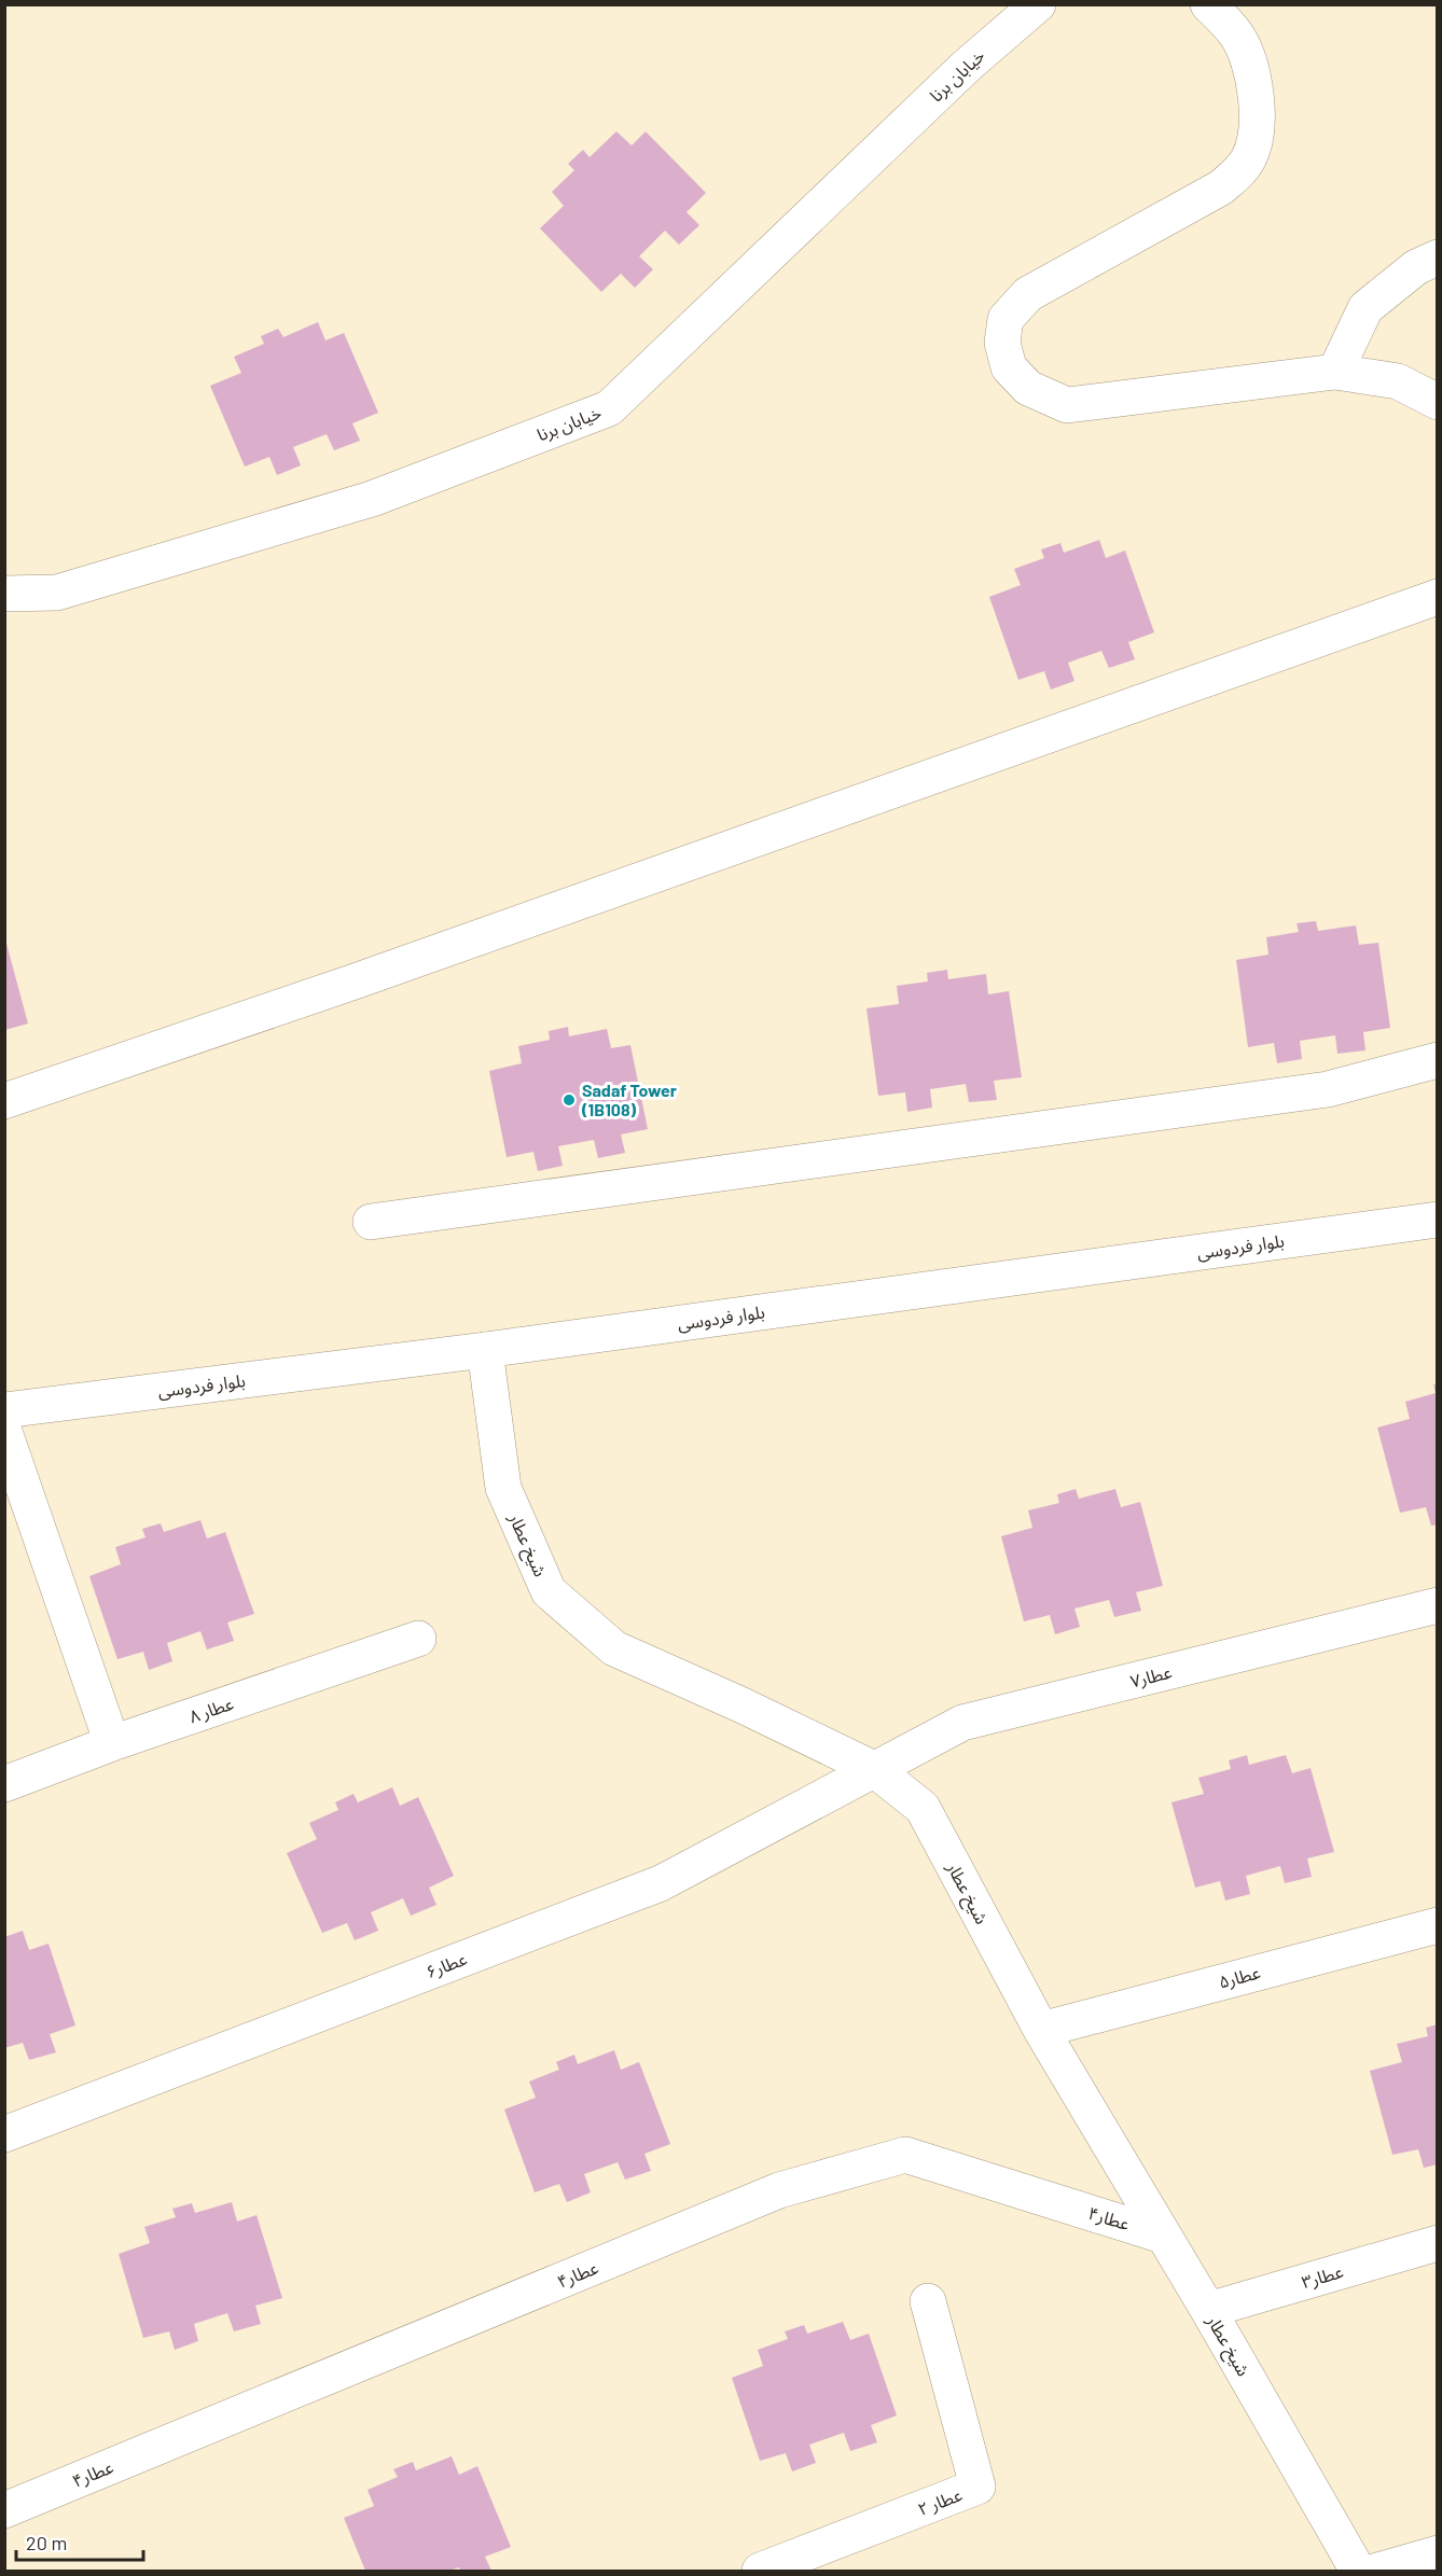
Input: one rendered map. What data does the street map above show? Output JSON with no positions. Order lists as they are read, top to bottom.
{
  "streets": {
    "street": [
      "خیابان برنا",
      "بلوار فردوسی",
      "شیخ عطار",
      "عطار۷",
      "عطار ۸",
      "عطار۶",
      "عطار۵",
      "عطار۴",
      "عطار۳",
      "عطار ۲"
    ]
  },
  "crossings": [
    ["بلوار فردوسی", "شیخ عطار"],
    ["شیخ عطار", "عطار۷"],
    ["شیخ عطار", "عطار۶"],
    ["شیخ عطار", "عطار۵"],
    ["شیخ عطار", "عطار۴"],
    ["شیخ عطار", "عطار۳"],
    ["عطار۷", "عطار۶"]
  ],
  "places": ["Sadaf Tower (1B108)"],
  "scale_bar": "20 m"
}
